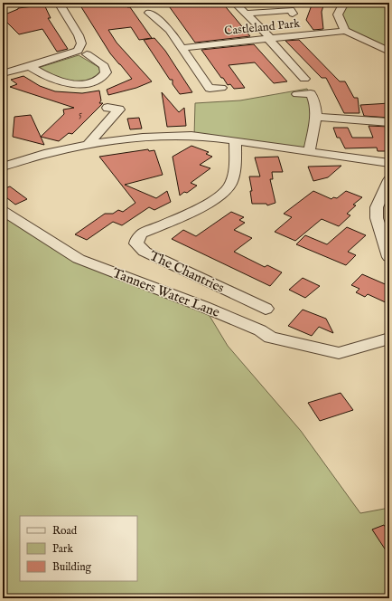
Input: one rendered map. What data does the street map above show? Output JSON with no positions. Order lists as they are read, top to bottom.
{
  "streets": {
    "street": ["Castleland Park", "The Chantries", "Tanners Water Lane"]
  },
  "house_numbers": ["5"],
  "legend": ["Road", "Park", "Building"]
}
